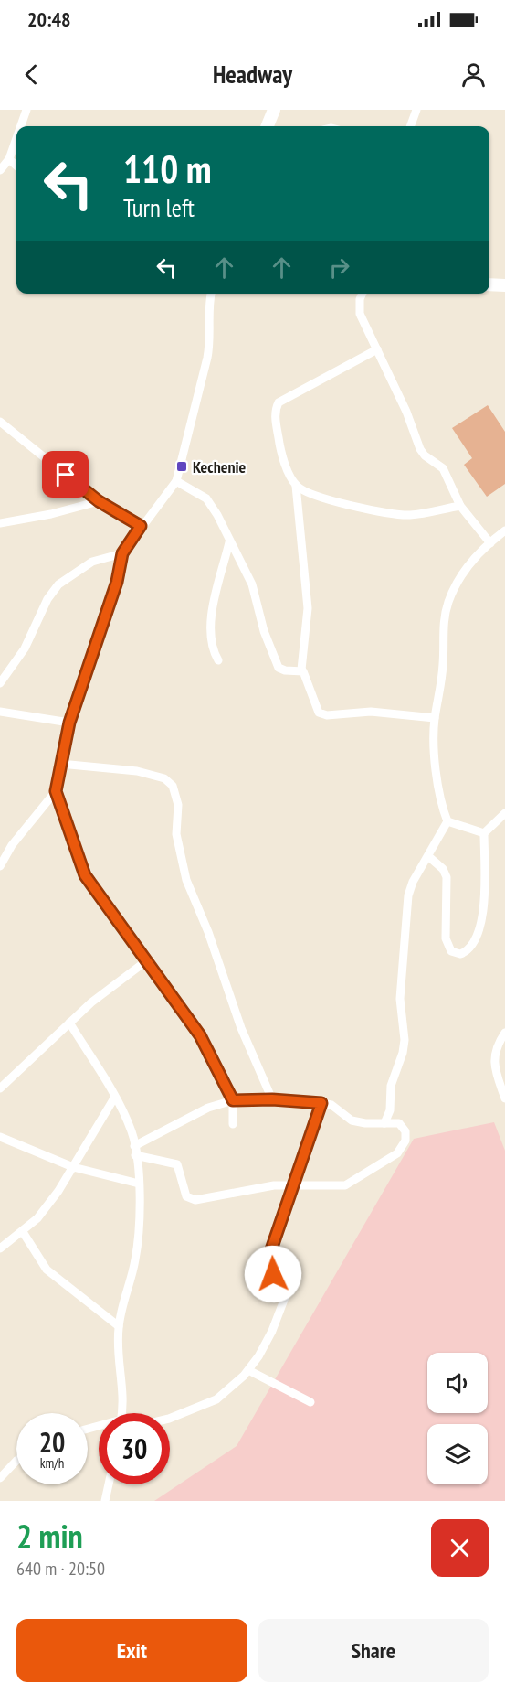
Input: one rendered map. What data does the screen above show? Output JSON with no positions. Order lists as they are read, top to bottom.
{
  "places": {
    "transit": ["Kechenie"]
  },
  "page": {
    "status": "20:48",
    "header": "Headway",
    "turn": ["110 m", "Turn left"],
    "speed": "20 km/h",
    "limit": "30",
    "heading": ["2 min", "640 m · 20:50"],
    "buttons": ["Exit", "Share"]
  }
}
